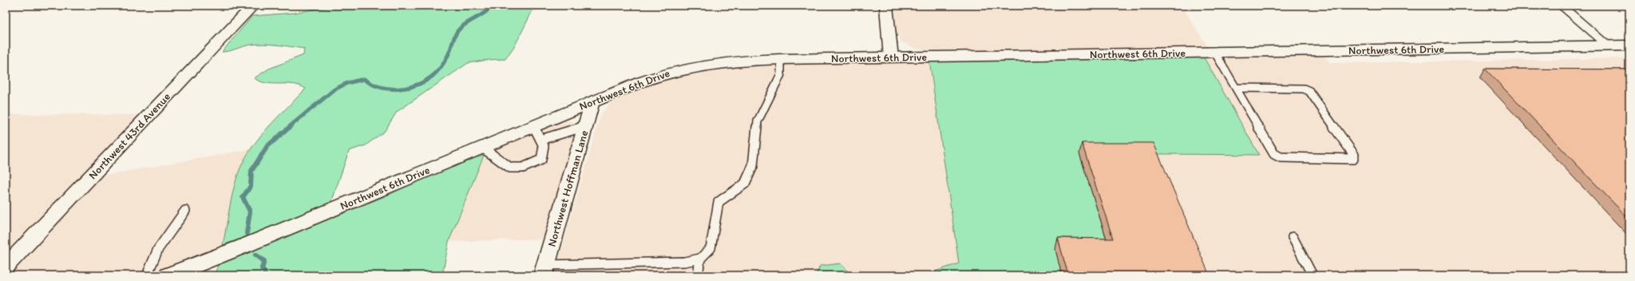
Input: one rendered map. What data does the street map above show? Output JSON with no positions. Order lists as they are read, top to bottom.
{
  "streets": {
    "main road": ["Northwest 6th Drive"],
    "street": ["Northwest 43rd Avenue", "Northwest Hoffman Lane"]
  },
  "crossings": [
    ["Northwest 6th Drive", "Northwest Hoffman Lane"]
  ]
}
